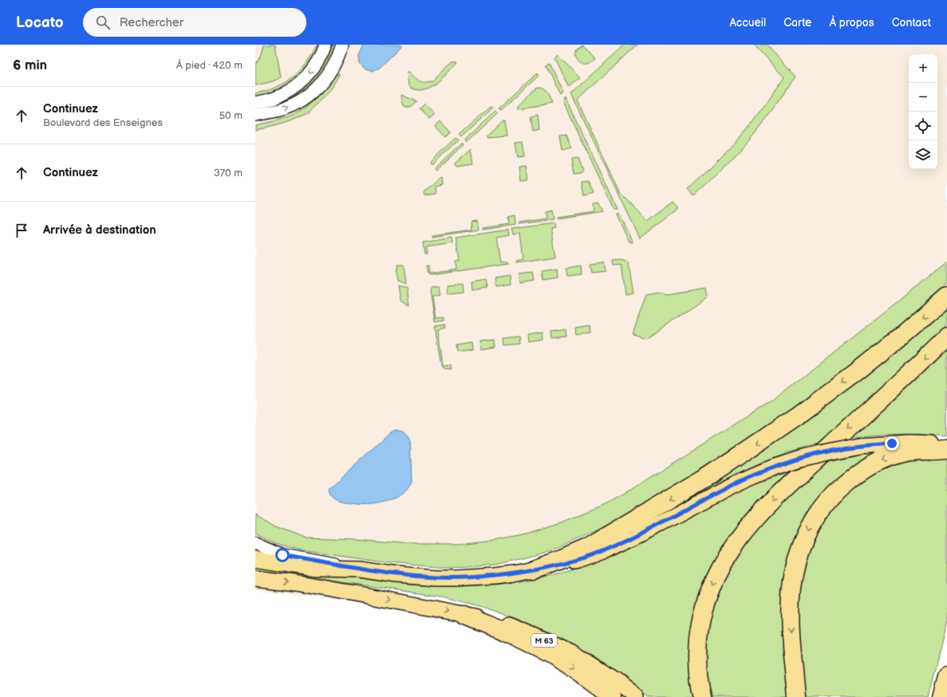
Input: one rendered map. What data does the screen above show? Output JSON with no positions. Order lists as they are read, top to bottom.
{
  "streets": {
    "main road": ["M 63"]
  },
  "page": {
    "header": "Locato",
    "search": "Rechercher",
    "nav": [
      "Accueil",
      "Carte",
      "À propos",
      "Contact"
    ],
    "heading": ["6 min", "À pied · 420 m"],
    "map_buttons": ["+", "−"],
    "list": [
      ["Continuez", "Boulevard des Enseignes", "50 m"],
      ["Continuez", "370 m"],
      "Arrivée à destination"
    ]
  }
}
